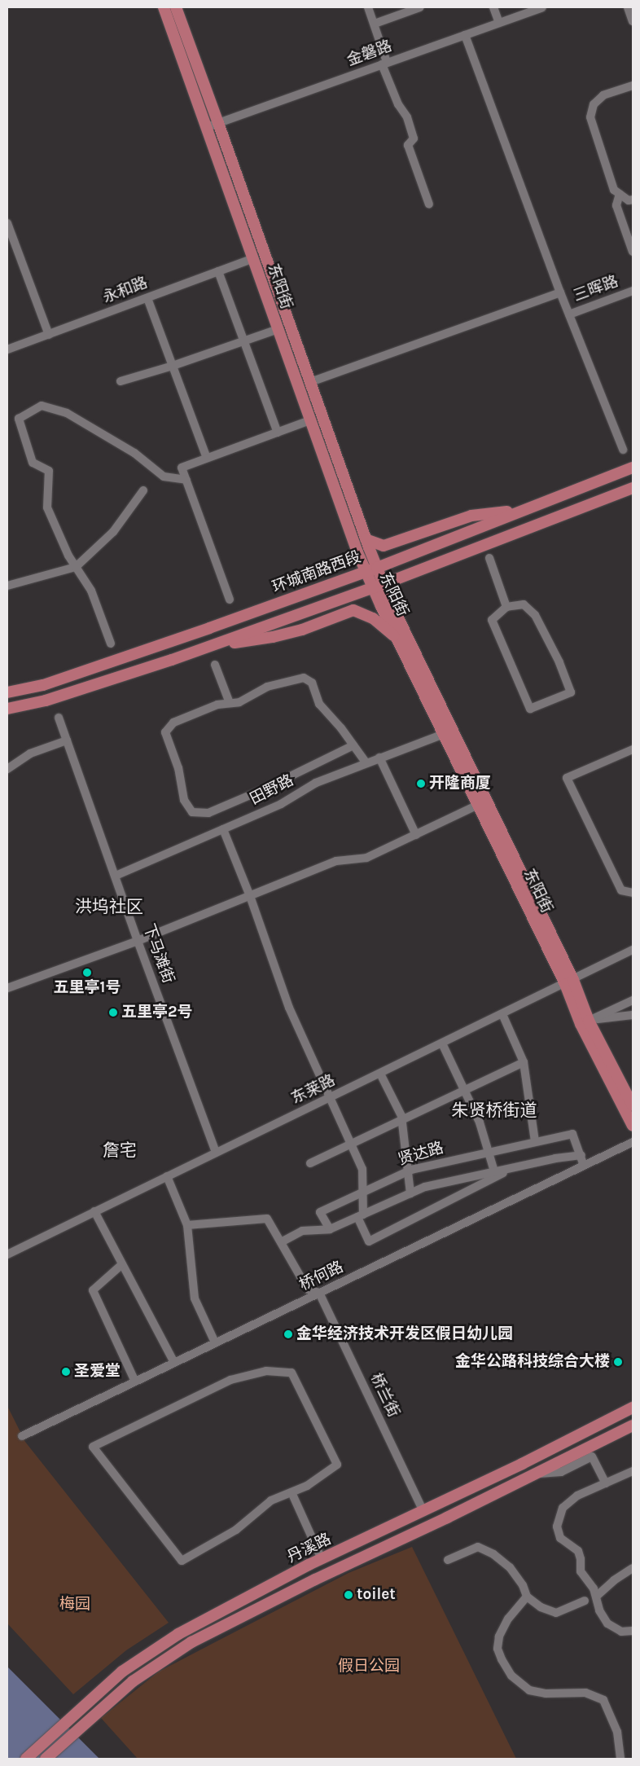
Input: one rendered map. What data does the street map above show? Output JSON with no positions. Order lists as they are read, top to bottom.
{
  "streets": {
    "main road": ["东阳街", "环城南路西段", "丹溪路"],
    "street": [
      "金磐路",
      "三晖路",
      "永和路",
      "田野路",
      "下马滩街",
      "东莱路",
      "贤达路",
      "桥何路",
      "桥兰街"
    ]
  },
  "crossings": [
    ["金磐路", "东阳街"],
    ["东阳街", "永和路"],
    ["东阳街", "环城南路西段"],
    ["东阳街", "田野路"],
    ["东阳街", "东莱路"],
    ["田野路", "下马滩街"],
    ["下马滩街", "东莱路"],
    ["贤达路", "桥何路"],
    ["桥何路", "桥兰街"],
    ["桥兰街", "丹溪路"]
  ],
  "districts": ["洪坞社区", "朱贤桥街道", "詹宅"],
  "parks": ["梅园", "假日公园"],
  "places": [
    "开隆商厦",
    "五里亭1号",
    "五里亭2号",
    "金华经济技术开发区假日幼儿园",
    "金华公路科技综合大楼",
    "圣爱堂",
    "toilet"
  ]
}
